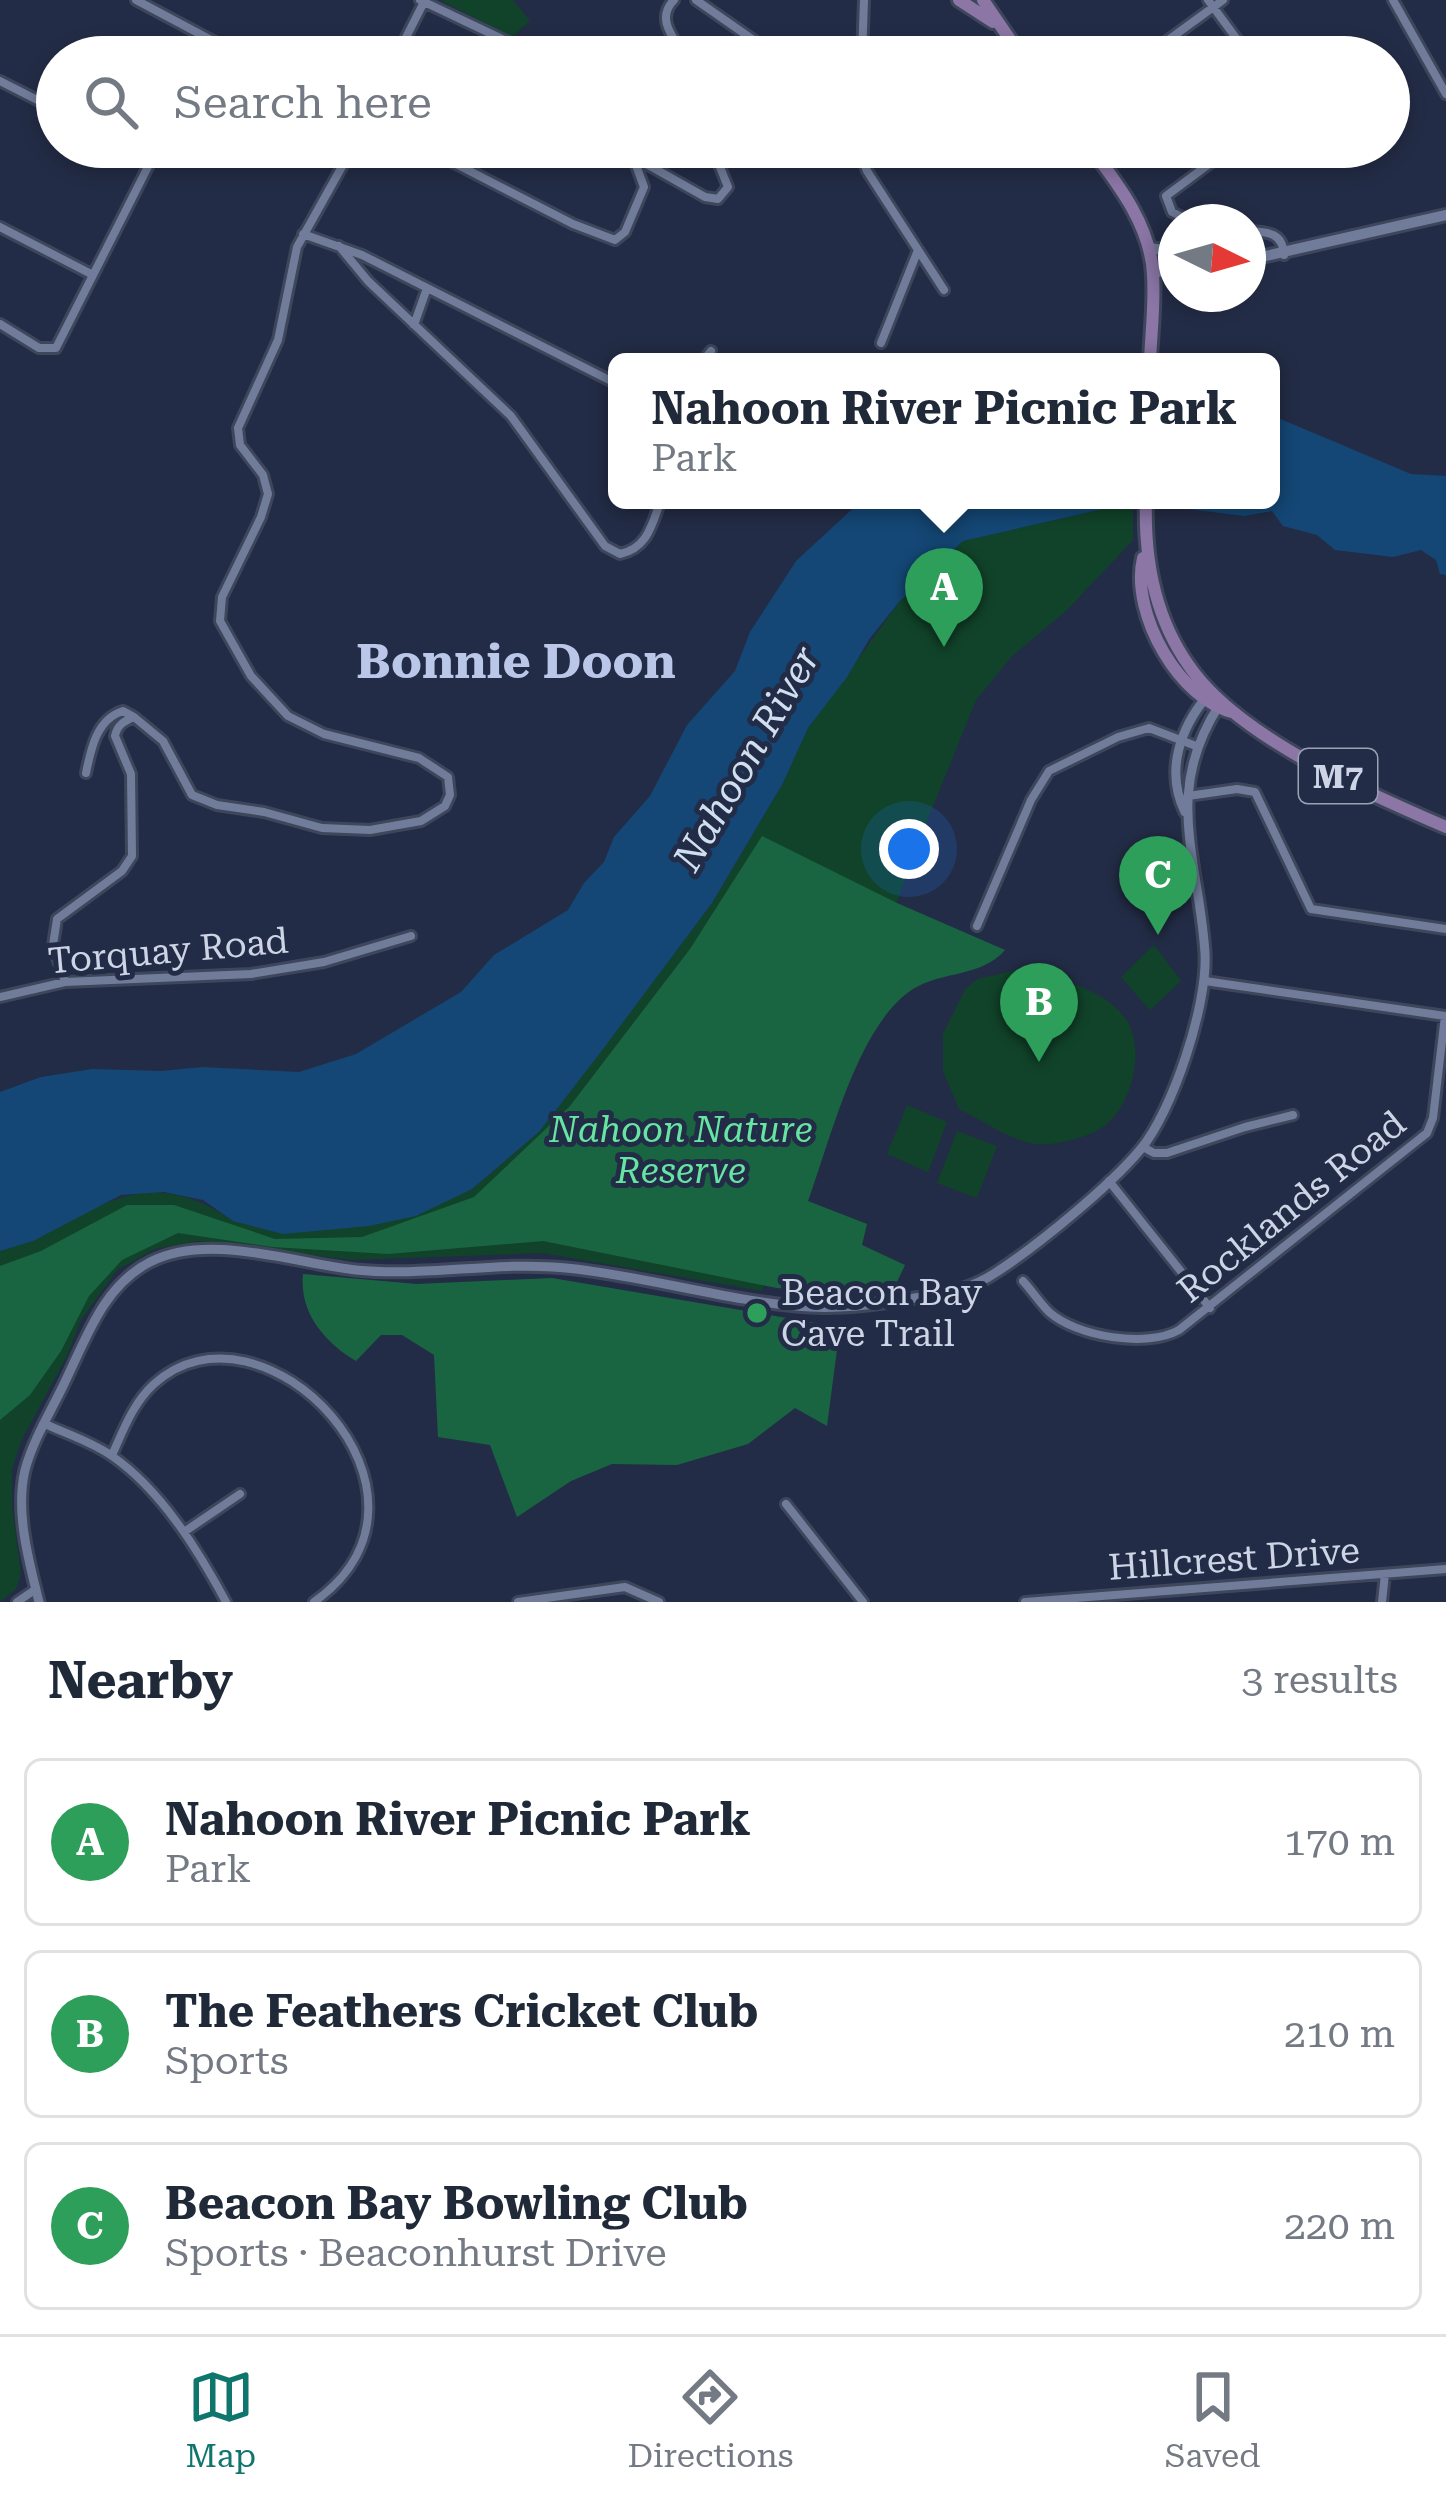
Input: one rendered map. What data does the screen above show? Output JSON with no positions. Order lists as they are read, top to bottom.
{
  "streets": {
    "main road": ["M7"],
    "street": ["Torquay Road", "Rocklands Road", "Hillcrest Drive"]
  },
  "districts": ["Bonnie Doon"],
  "water": ["Nahoon River"],
  "parks": ["Nahoon Nature Reserve"],
  "places": ["Beacon Bay Cave Trail"],
  "north": "right",
  "page": {
    "search": "Search here",
    "popup": ["Nahoon River Picnic Park", "Park"],
    "pins": ["A", "C", "B"],
    "heading": ["Nearby", "3 results"],
    "list": [
      {
        "mark": "A",
        "name": "Nahoon River Picnic Park",
        "note": "Park",
        "value": "170 m"
      },
      {
        "mark": "B",
        "name": "The Feathers Cricket Club",
        "note": "Sports",
        "value": "210 m"
      },
      {
        "mark": "C",
        "name": "Beacon Bay Bowling Club",
        "note": "Sports · Beaconhurst Drive",
        "value": "220 m"
      }
    ],
    "nav": ["Map", "Directions", "Saved"]
  }
}
